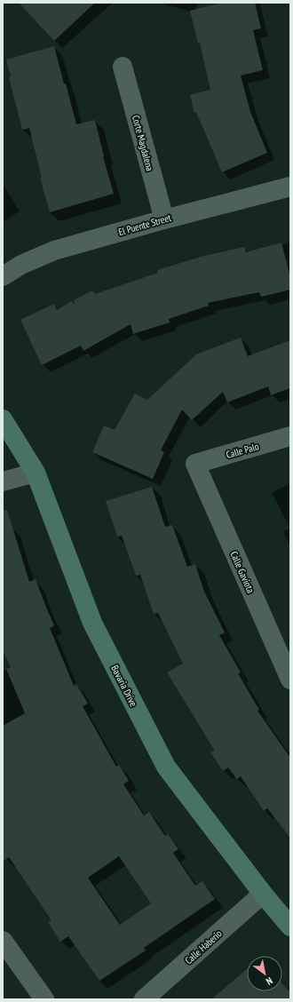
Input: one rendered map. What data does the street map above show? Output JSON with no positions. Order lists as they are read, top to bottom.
{
  "streets": {
    "street": [
      "Corte Magdalena",
      "El Puente Street",
      "Calle Palo",
      "Calle Gaviota",
      "Bavaria Drive",
      "Calle Haberio"
    ]
  },
  "crossings": [
    ["Corte Magdalena", "El Puente Street"],
    ["Calle Palo", "Calle Gaviota"],
    ["Bavaria Drive", "Calle Haberio"]
  ],
  "north": "bottom right"
}
